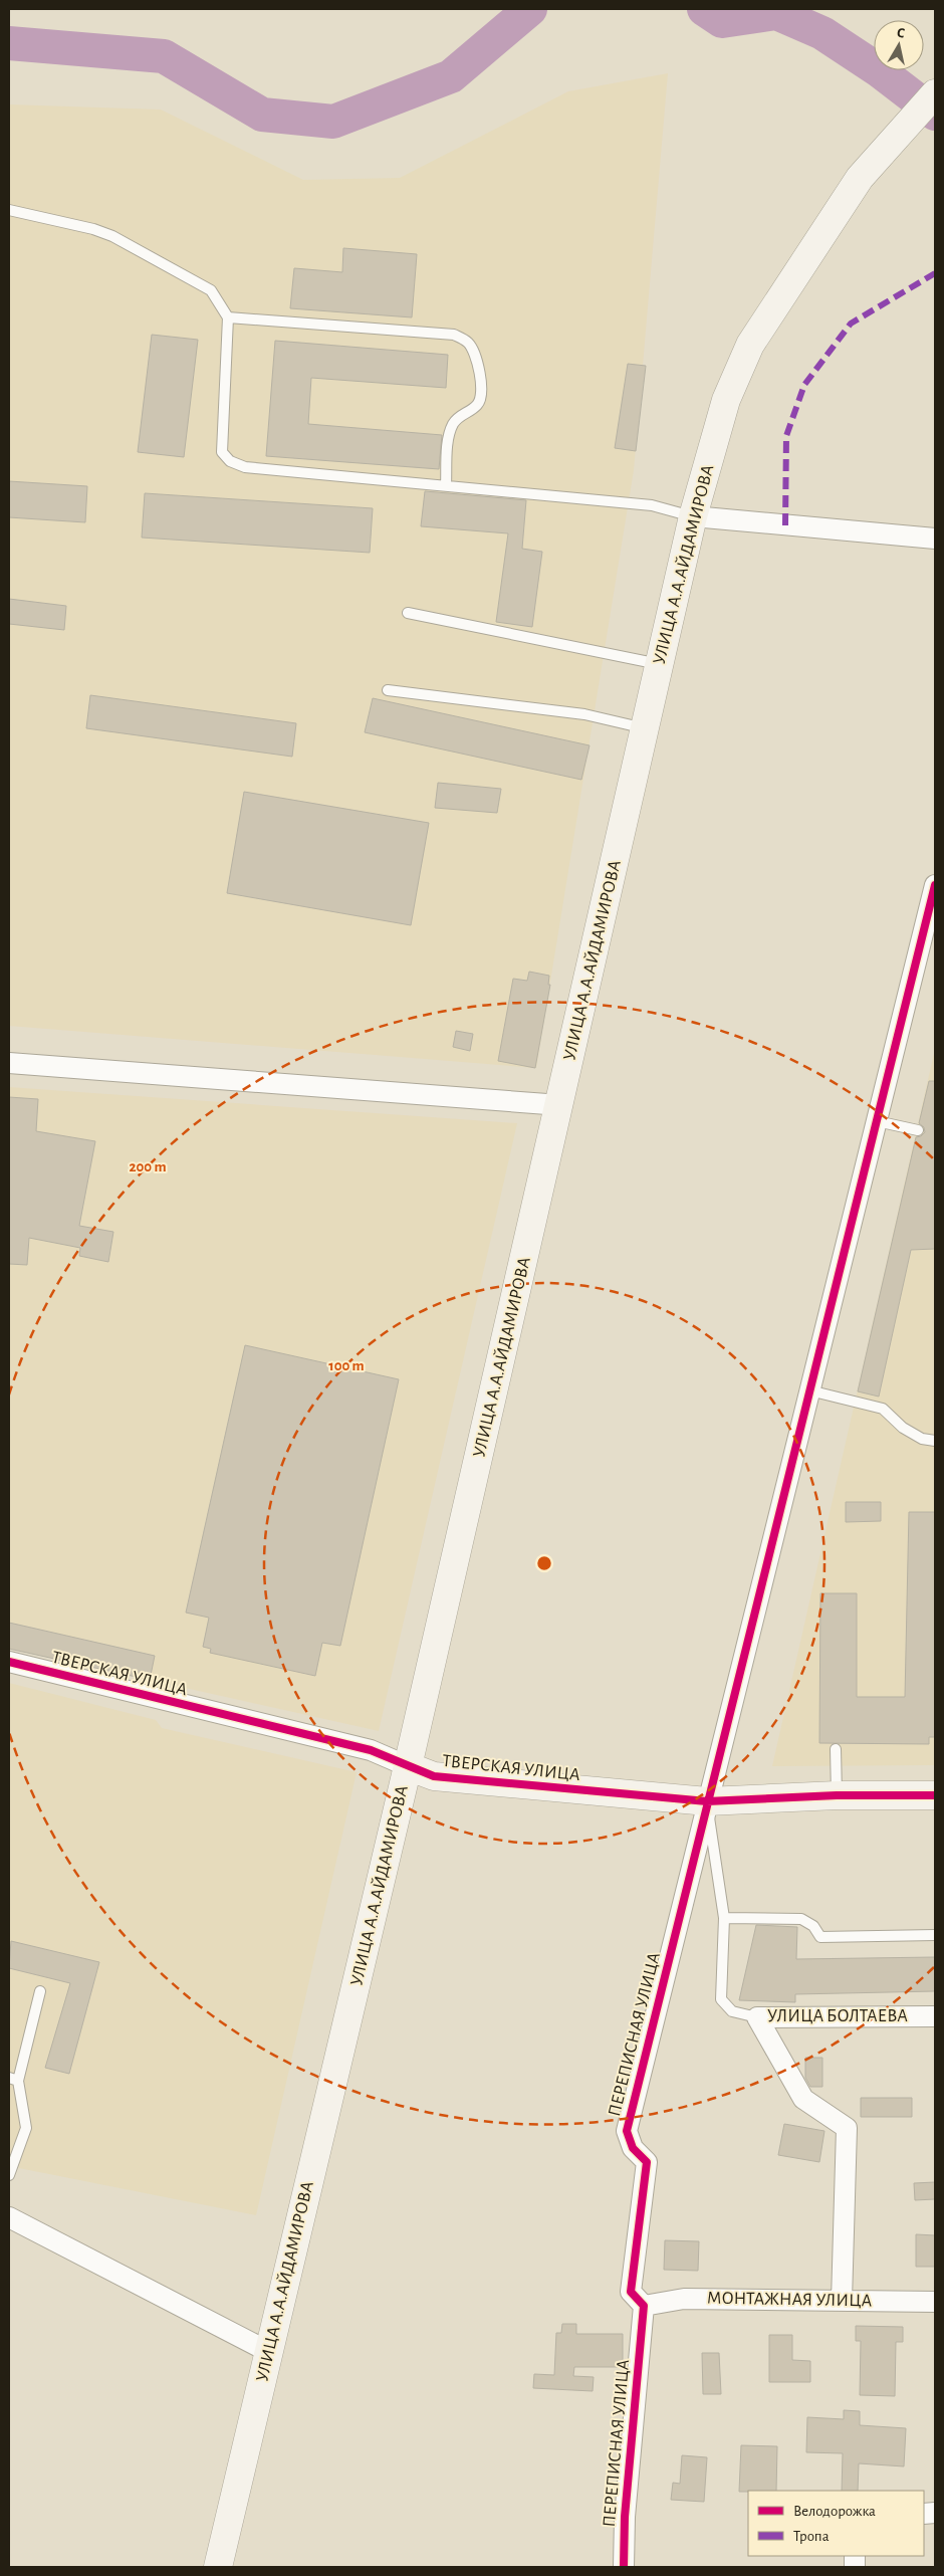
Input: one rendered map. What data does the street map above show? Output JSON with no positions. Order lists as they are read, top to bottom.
{
  "streets": {
    "main road": ["УЛИЦА А.А.АЙДАМИРОВА", "ТВЕРСКАЯ УЛИЦА"],
    "street": ["УЛИЦА БОЛТАЕВА", "ПЕРЕПИСНАЯ УЛИЦА", "МОНТАЖНАЯ УЛИЦА"]
  },
  "crossings": [
    ["УЛИЦА А.А.АЙДАМИРОВА", "ТВЕРСКАЯ УЛИЦА"],
    ["ТВЕРСКАЯ УЛИЦА", "ПЕРЕПИСНАЯ УЛИЦА"],
    ["УЛИЦА БОЛТАЕВА", "МОНТАЖНАЯ УЛИЦА"],
    ["ПЕРЕПИСНАЯ УЛИЦА", "МОНТАЖНАЯ УЛИЦА"]
  ],
  "legend": ["Велодорожка", "Тропа"],
  "north": "top",
  "rings": ["200 m", "100 m"]
}
